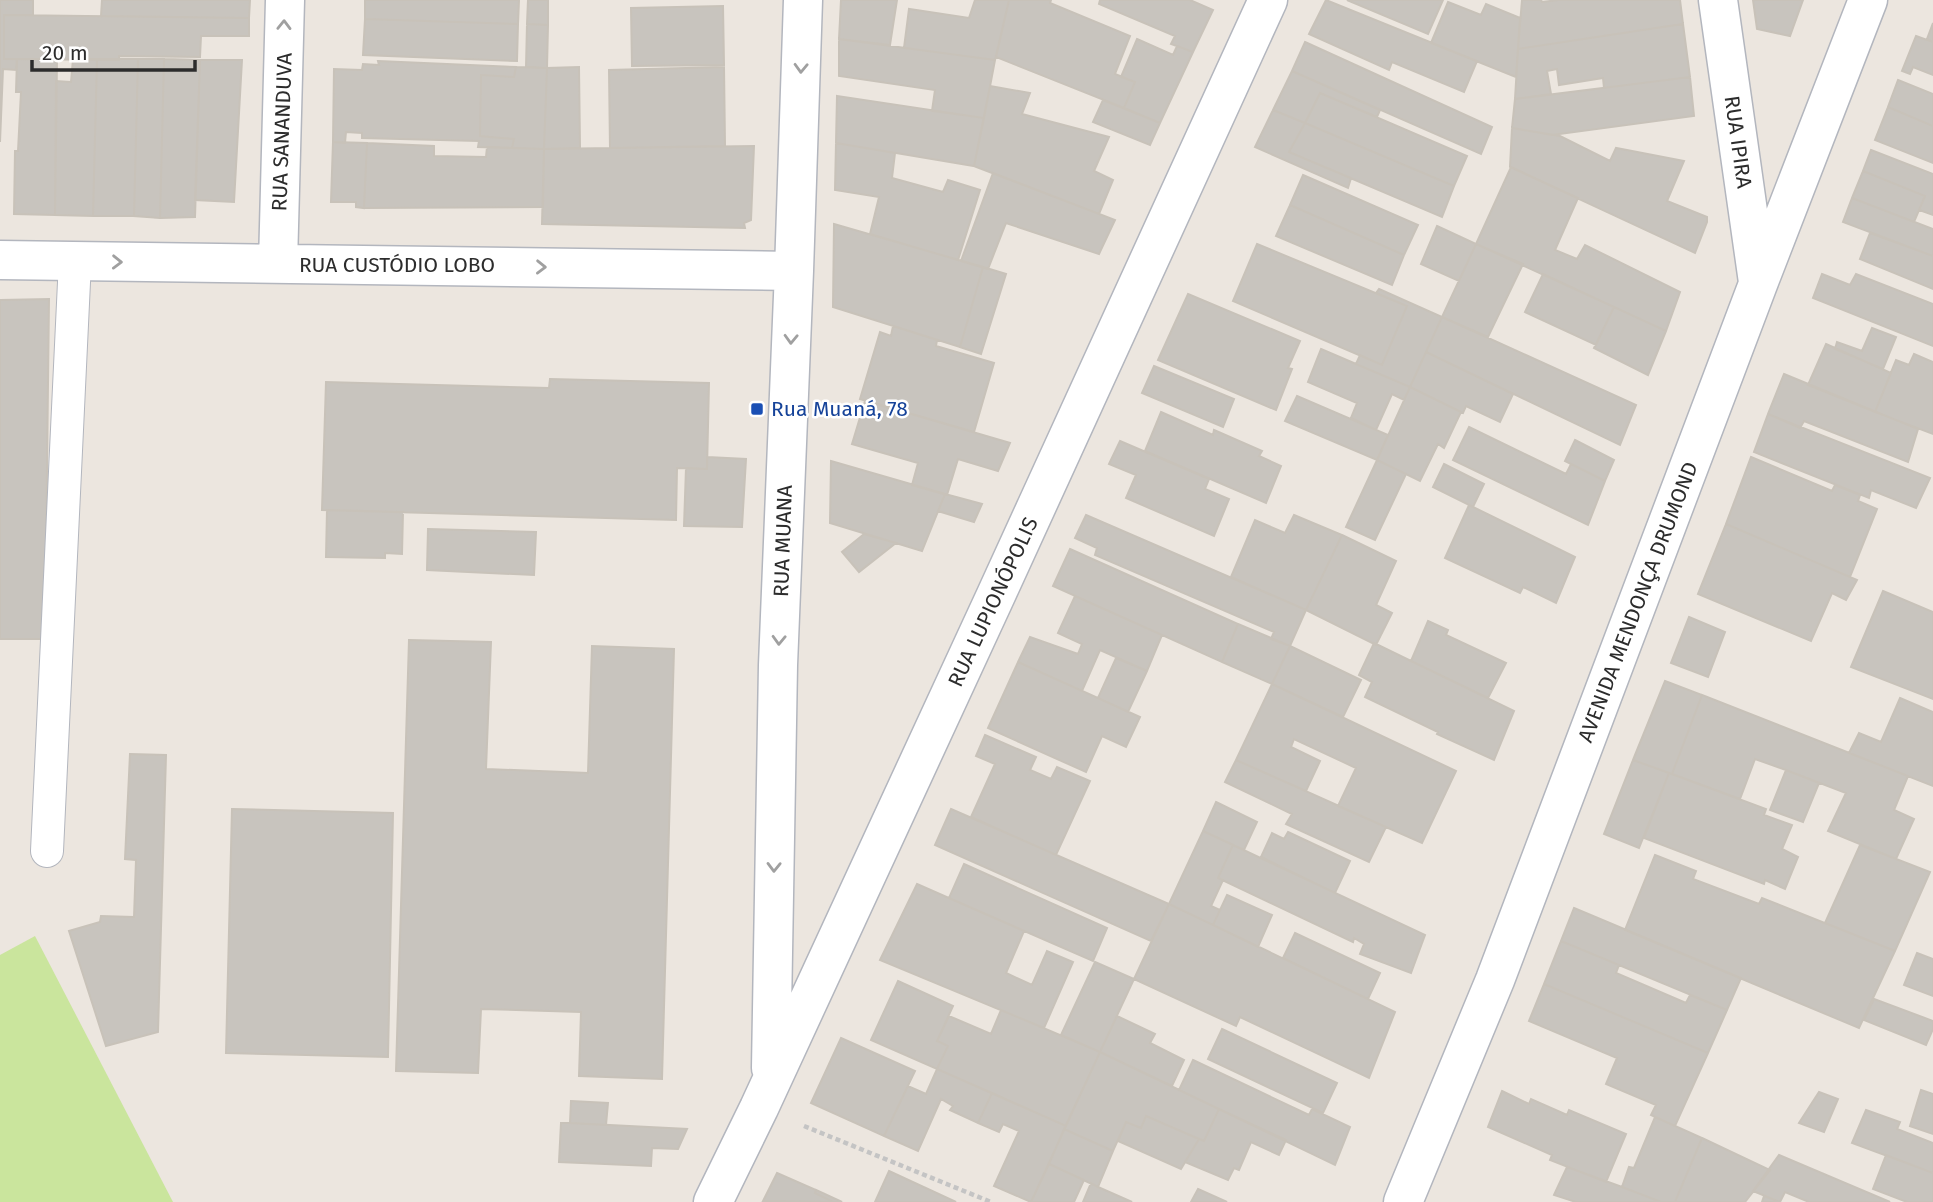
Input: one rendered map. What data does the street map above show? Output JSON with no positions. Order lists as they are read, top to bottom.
{
  "streets": {
    "street": [
      "RUA SANANDUVA",
      "RUA IPIRA",
      "RUA CUSTÓDIO LOBO",
      "RUA MUANA",
      "RUA LUPIONÓPOLIS",
      "AVENIDA MENDONÇA DRUMOND"
    ]
  },
  "crossings": [
    ["RUA SANANDUVA", "RUA CUSTÓDIO LOBO"],
    ["RUA IPIRA", "AVENIDA MENDONÇA DRUMOND"],
    ["RUA CUSTÓDIO LOBO", "RUA MUANA"],
    ["RUA MUANA", "RUA LUPIONÓPOLIS"]
  ],
  "one_way": ["RUA SANANDUVA", "RUA CUSTÓDIO LOBO", "RUA MUANA"],
  "places": {
    "transit": ["Rua Muaná, 78"]
  },
  "scale_bar": "20 m"
}
